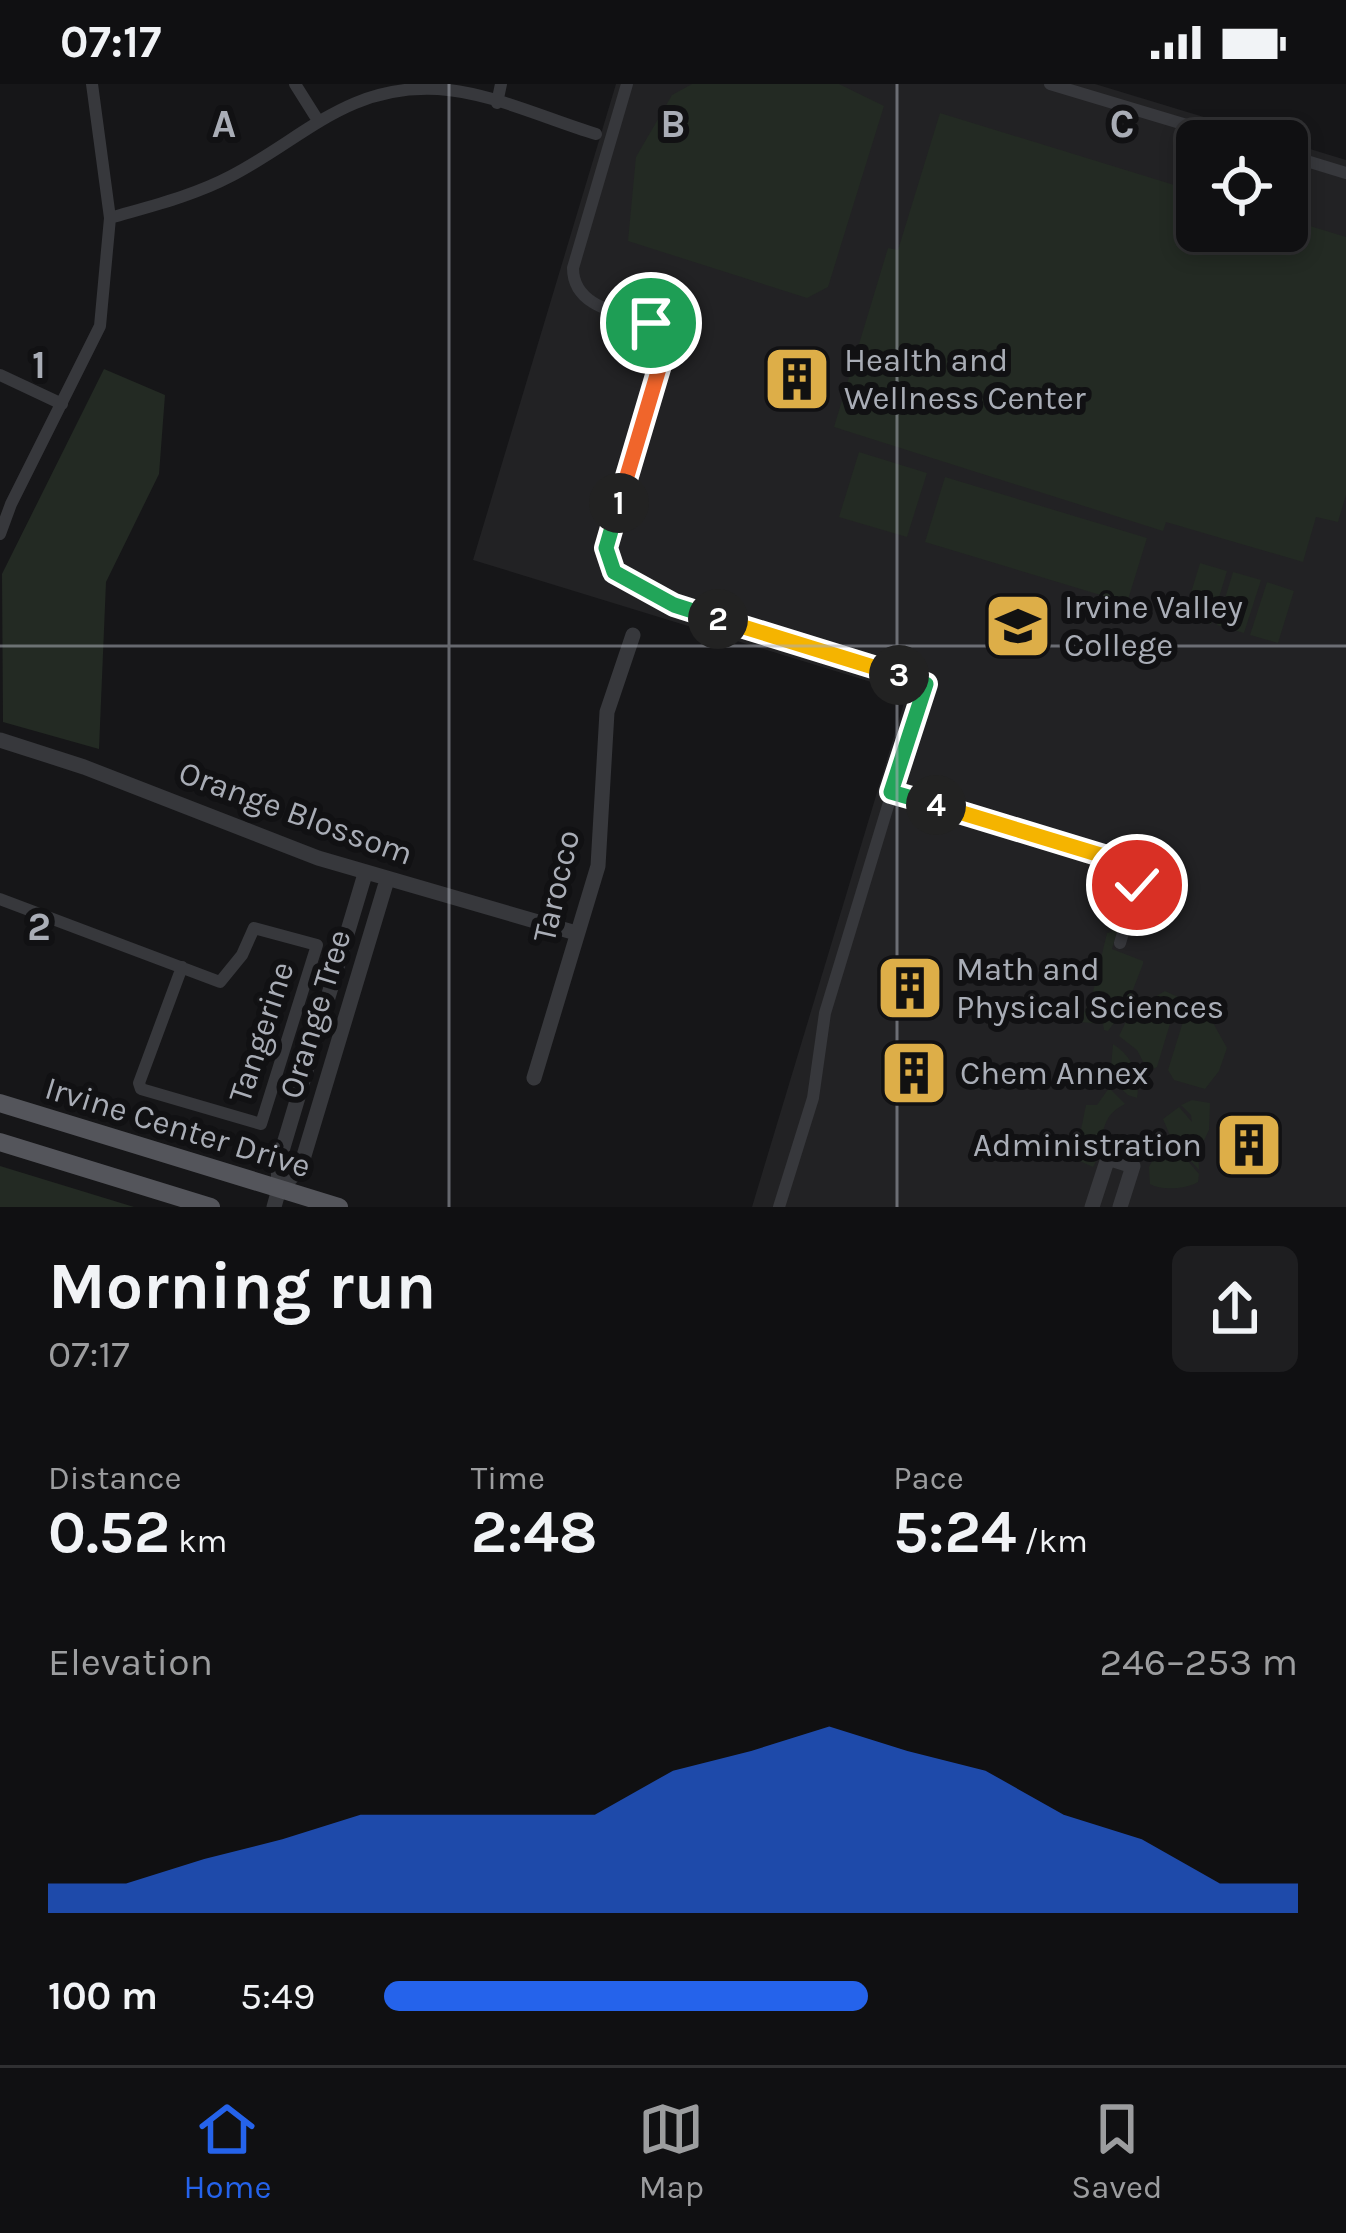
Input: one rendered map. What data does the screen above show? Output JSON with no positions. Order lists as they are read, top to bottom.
{
  "streets": {
    "main road": ["Irvine Center Drive"],
    "street": [
      "Orange Blossom",
      "Tarocco",
      "Orange Tree",
      "Tangerine"
    ]
  },
  "crossings": [
    ["Orange Blossom", "Tarocco"],
    ["Orange Blossom", "Orange Tree"],
    ["Orange Tree", "Irvine Center Drive"]
  ],
  "places": {
    "building": [
      "Health and Wellness Center",
      "Math and Physical Sciences",
      "Chem Annex",
      "Administration"
    ],
    "school or university": ["Irvine Valley College"]
  },
  "page": {
    "status": "07:17",
    "pins": [
      "1",
      "2",
      "3",
      "4"
    ],
    "heading": ["Morning run", "07:17"],
    "stats": [
      ["Distance", "0.52 km"],
      ["Time", "2:48"],
      ["Pace", "5:24 /km"]
    ],
    "chart": ["Elevation", "246–253 m"],
    "list": [
      {
        "name": "100 m",
        "note": "5:49"
      }
    ],
    "tabs": ["Home", "Map", "Saved"]
  },
  "grid": {
    "columns": ["A", "B", "C"],
    "rows": ["1", "2"]
  }
}
